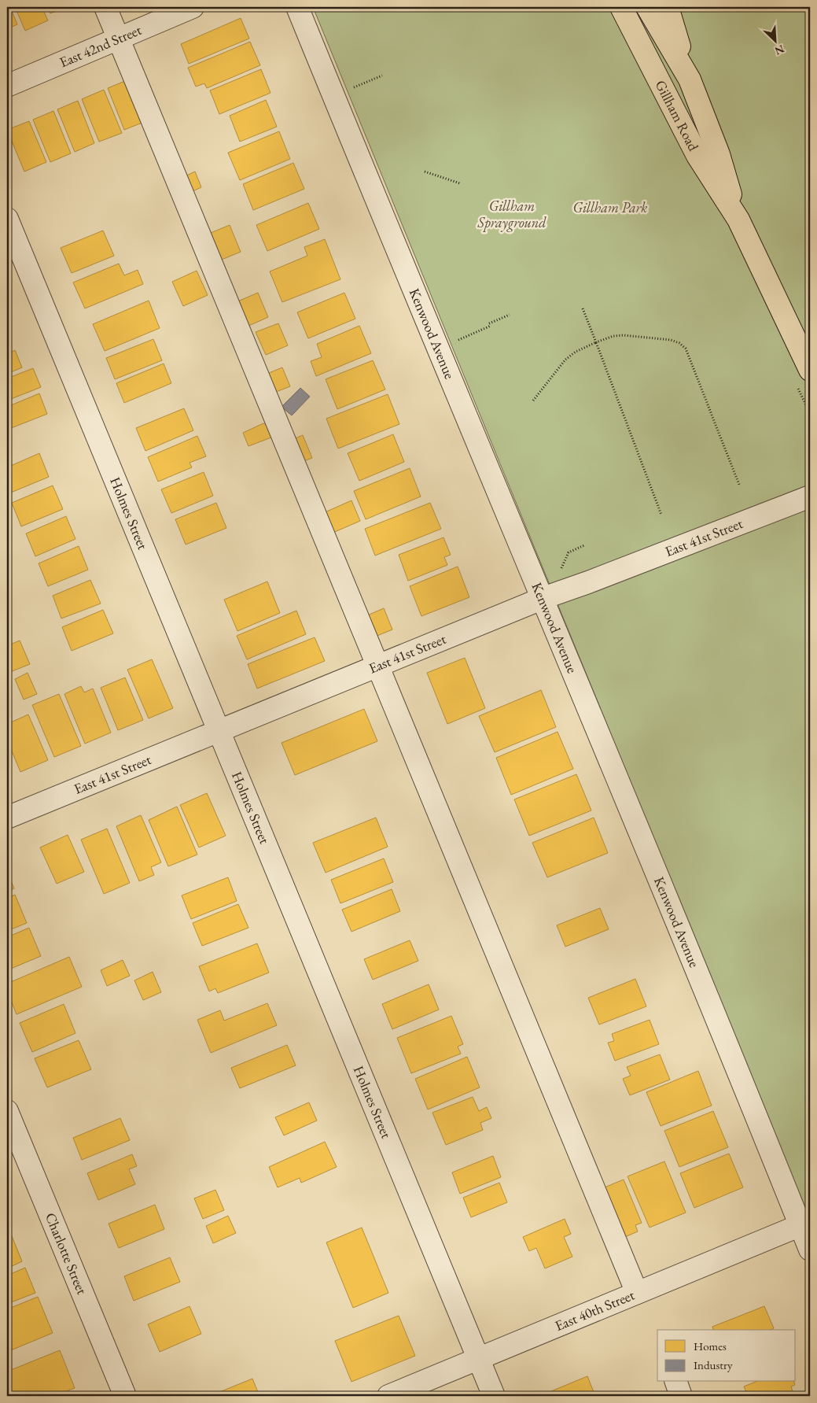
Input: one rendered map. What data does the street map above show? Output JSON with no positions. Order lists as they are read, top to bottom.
{
  "streets": {
    "main road": ["Gillham Road"],
    "street": [
      "East 42nd Street",
      "Kenwood Avenue",
      "Holmes Street",
      "East 41st Street",
      "Charlotte Street",
      "East 40th Street"
    ]
  },
  "crossings": [
    ["Kenwood Avenue", "East 41st Street"],
    ["Kenwood Avenue", "East 40th Street"],
    ["Holmes Street", "East 41st Street"],
    ["Holmes Street", "East 40th Street"]
  ],
  "parks": ["Gillham Sprayground", "Gillham Park"],
  "legend": ["Homes", "Industry"],
  "north": "bottom right"
}
